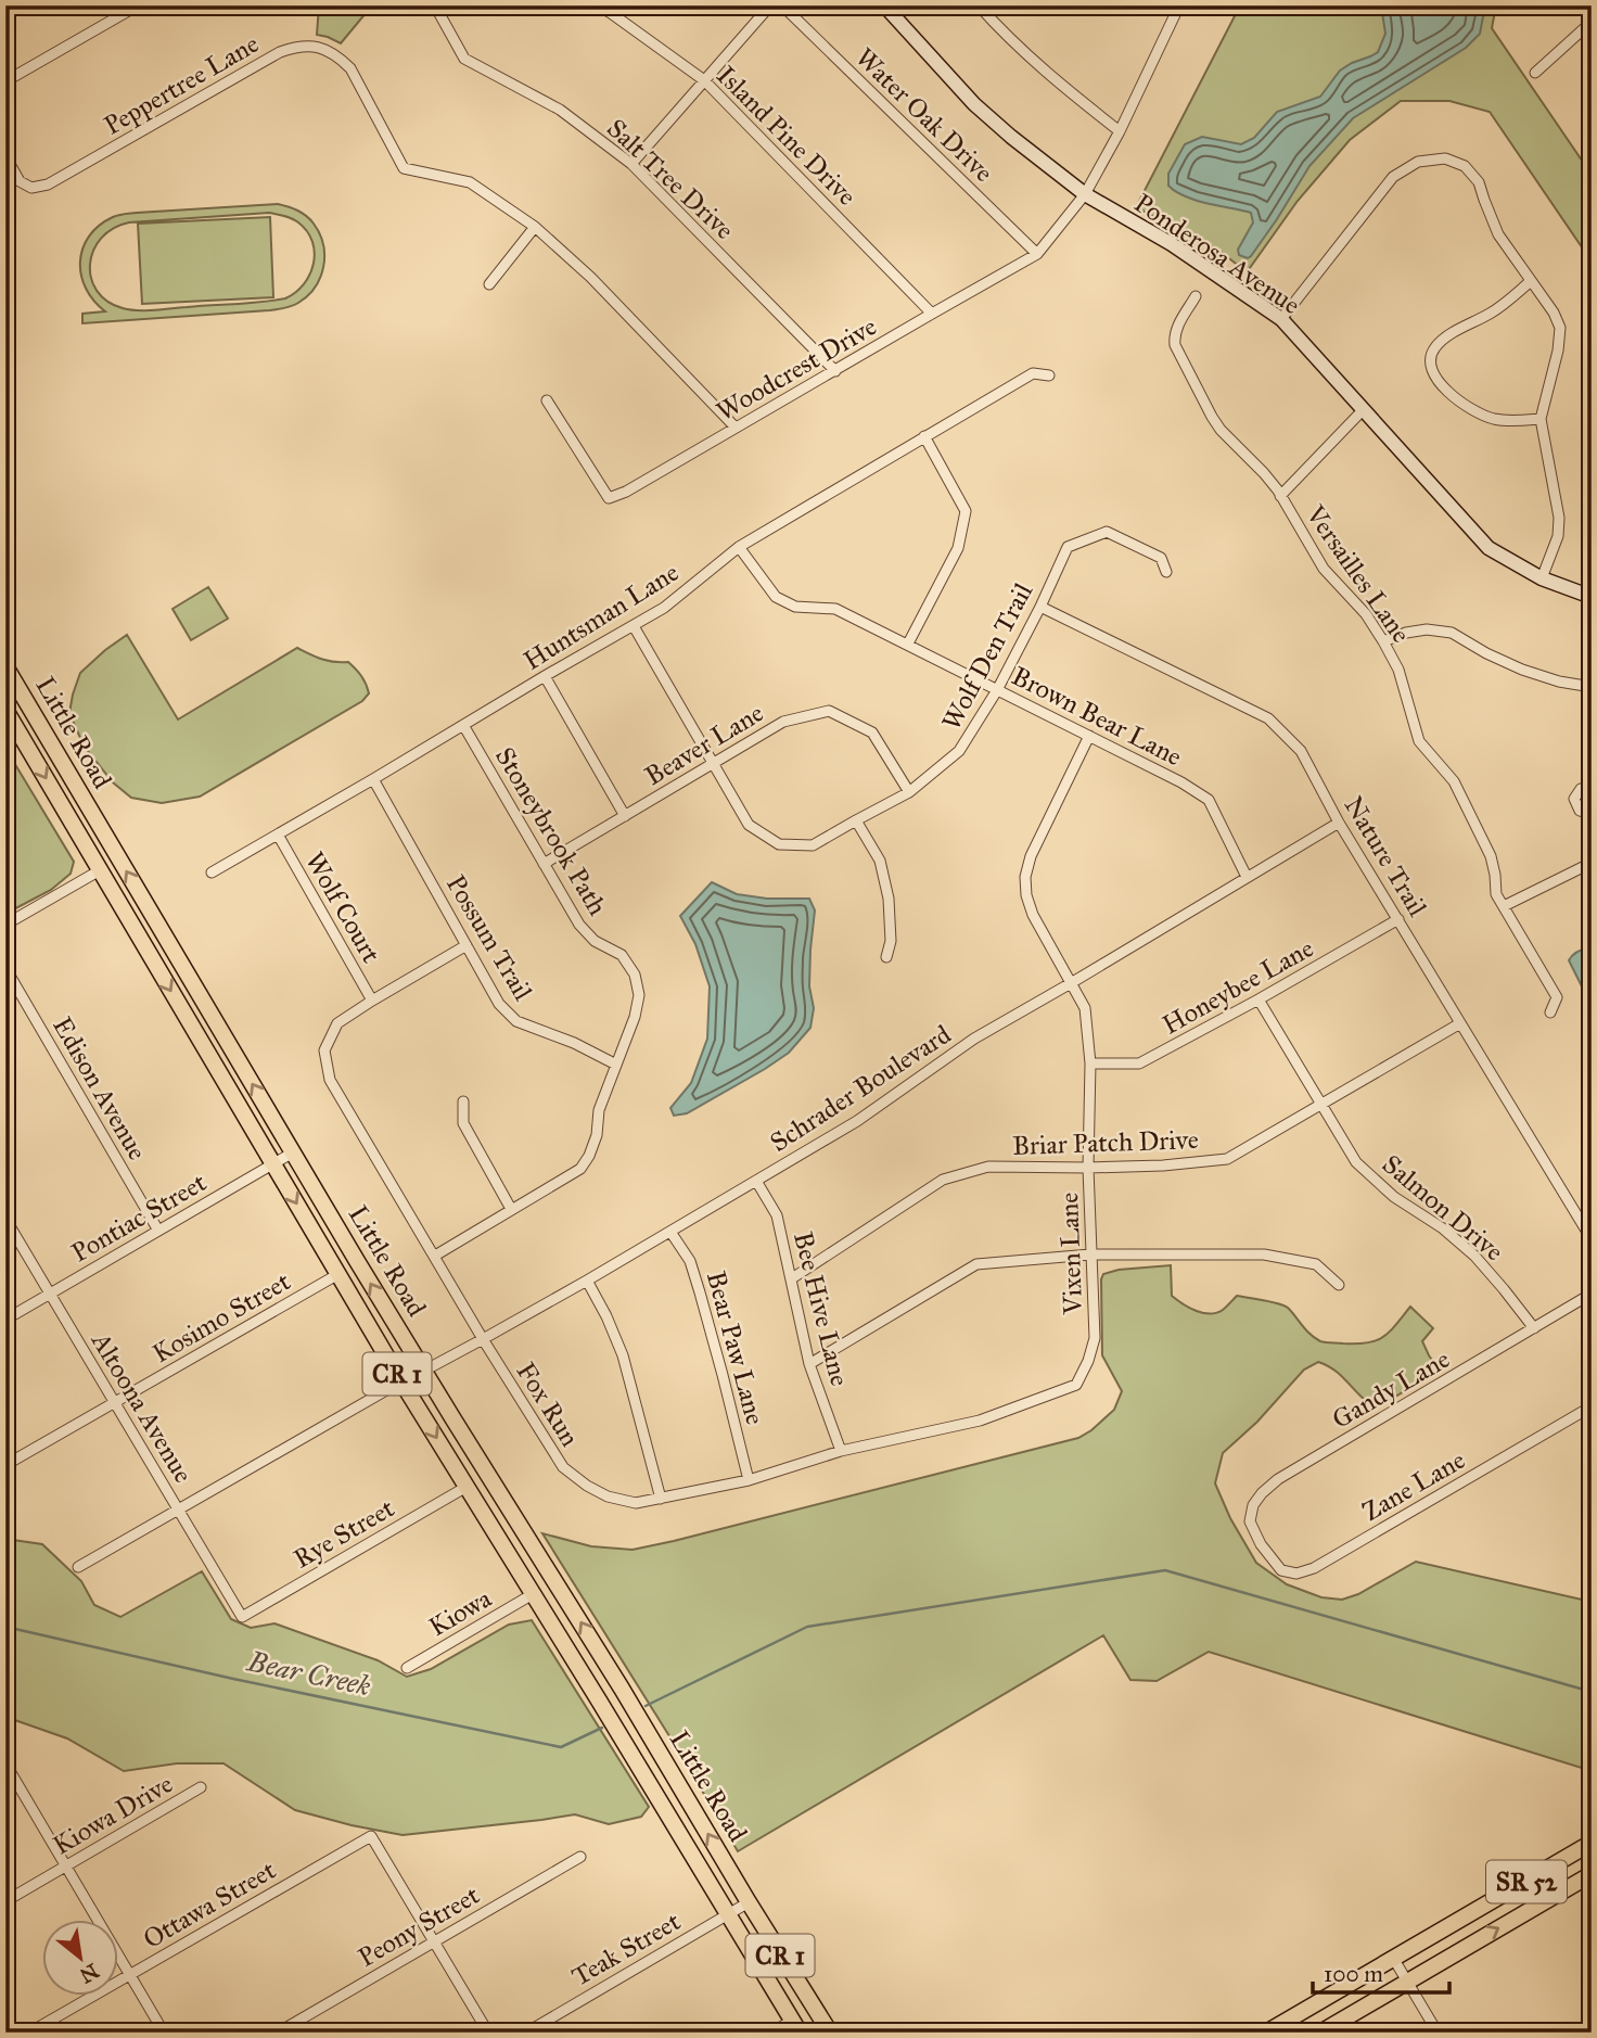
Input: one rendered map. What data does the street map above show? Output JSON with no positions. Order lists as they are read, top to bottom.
{
  "streets": {
    "main road": ["Little Road", "CR 1", "SR 52"],
    "street": [
      "Peppertree Lane",
      "Water Oak Drive",
      "Island Pine Drive",
      "Salt Tree Drive",
      "Ponderosa Avenue",
      "Woodcrest Drive",
      "Versailles Lane",
      "Huntsman Lane",
      "Wolf Den Trail",
      "Brown Bear Lane",
      "Beaver Lane",
      "Stoneybrook Path",
      "Nature Trail",
      "Wolf Court",
      "Possum Trail",
      "Honeybee Lane",
      "Edison Avenue",
      "Schrader Boulevard",
      "Briar Patch Drive",
      "Salmon Drive",
      "Pontiac Street",
      "Vixen Lane",
      "Bee Hive Lane",
      "Kosimo Street",
      "Bear Paw Lane",
      "Gandy Lane",
      "Fox Run",
      "Altoona Avenue",
      "Zane Lane",
      "Rye Street",
      "Kiowa",
      "Kiowa Drive",
      "Ottawa Street",
      "Peony Street",
      "Teak Street"
    ]
  },
  "crossings": [
    ["Peppertree Lane", "Woodcrest Drive"],
    ["Water Oak Drive", "Woodcrest Drive"],
    ["Island Pine Drive", "Woodcrest Drive"],
    ["Salt Tree Drive", "Woodcrest Drive"],
    ["Ponderosa Avenue", "Woodcrest Drive"],
    ["Ponderosa Avenue", "Versailles Lane"],
    ["Huntsman Lane", "Wolf Den Trail"],
    ["Huntsman Lane", "Brown Bear Lane"],
    ["Huntsman Lane", "Stoneybrook Path"],
    ["Huntsman Lane", "Wolf Court"],
    ["Huntsman Lane", "Possum Trail"],
    ["Wolf Den Trail", "Brown Bear Lane"],
    ["Wolf Den Trail", "Beaver Lane"],
    ["Wolf Den Trail", "Nature Trail"],
    ["Brown Bear Lane", "Schrader Boulevard"],
    ["Brown Bear Lane", "Vixen Lane"],
    ["Little Road", "Schrader Boulevard"],
    ["Little Road", "Pontiac Street"],
    ["Little Road", "Kosimo Street"],
    ["Little Road", "Rye Street"],
    ["Little Road", "Kiowa"],
    ["Little Road", "Teak Street"],
    ["Beaver Lane", "Stoneybrook Path"],
    ["Stoneybrook Path", "Possum Trail"],
    ["Stoneybrook Path", "Fox Run"],
    ["Nature Trail", "Honeybee Lane"],
    ["Nature Trail", "Schrader Boulevard"],
    ["Nature Trail", "Briar Patch Drive"],
    ["Wolf Court", "Fox Run"],
    ["Possum Trail", "Fox Run"],
    ["Honeybee Lane", "Salmon Drive"],
    ["Honeybee Lane", "Vixen Lane"],
    ["Edison Avenue", "Pontiac Street"],
    ["Schrader Boulevard", "Vixen Lane"],
    ["Schrader Boulevard", "Bee Hive Lane"],
    ["Schrader Boulevard", "Bear Paw Lane"],
    ["Schrader Boulevard", "Fox Run"],
    ["Schrader Boulevard", "Altoona Avenue"],
    ["Briar Patch Drive", "Salmon Drive"],
    ["Briar Patch Drive", "Vixen Lane"],
    ["Briar Patch Drive", "Bee Hive Lane"],
    ["Salmon Drive", "Gandy Lane"],
    ["Pontiac Street", "Altoona Avenue"],
    ["Vixen Lane", "Fox Run"],
    ["Bee Hive Lane", "Fox Run"],
    ["Kosimo Street", "Altoona Avenue"],
    ["Bear Paw Lane", "Fox Run"],
    ["Gandy Lane", "Zane Lane"],
    ["Altoona Avenue", "Rye Street"],
    ["Ottawa Street", "Peony Street"]
  ],
  "water": ["Bear Creek"],
  "scale_bar": "100 m",
  "north": "bottom right"
}
